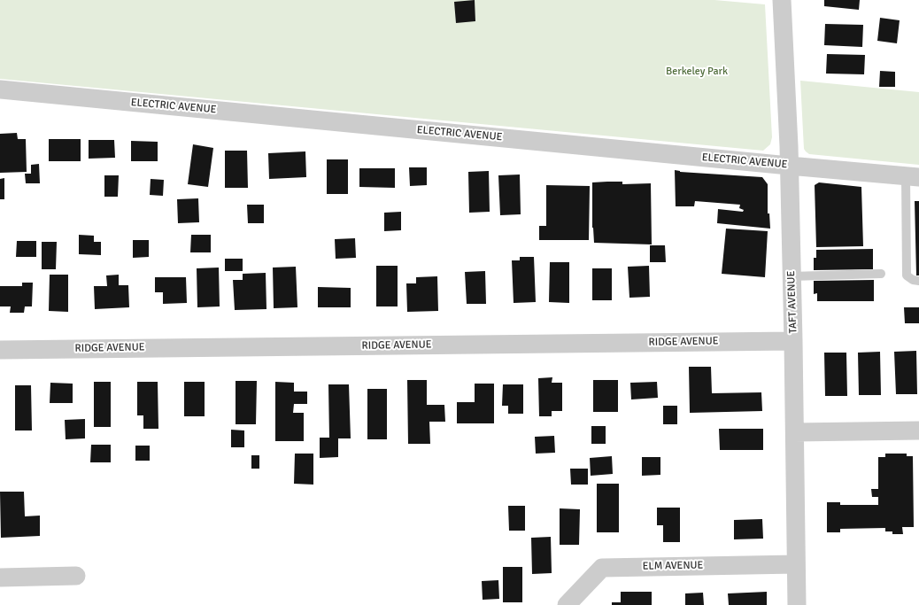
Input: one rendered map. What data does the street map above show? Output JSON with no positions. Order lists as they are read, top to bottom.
{
  "streets": {
    "street": [
      "ELECTRIC AVENUE",
      "TAFT AVENUE",
      "RIDGE AVENUE",
      "ELM AVENUE"
    ]
  },
  "crossings": [
    ["ELECTRIC AVENUE", "TAFT AVENUE"],
    ["TAFT AVENUE", "RIDGE AVENUE"],
    ["TAFT AVENUE", "ELM AVENUE"]
  ],
  "parks": ["Berkeley Park"]
}
